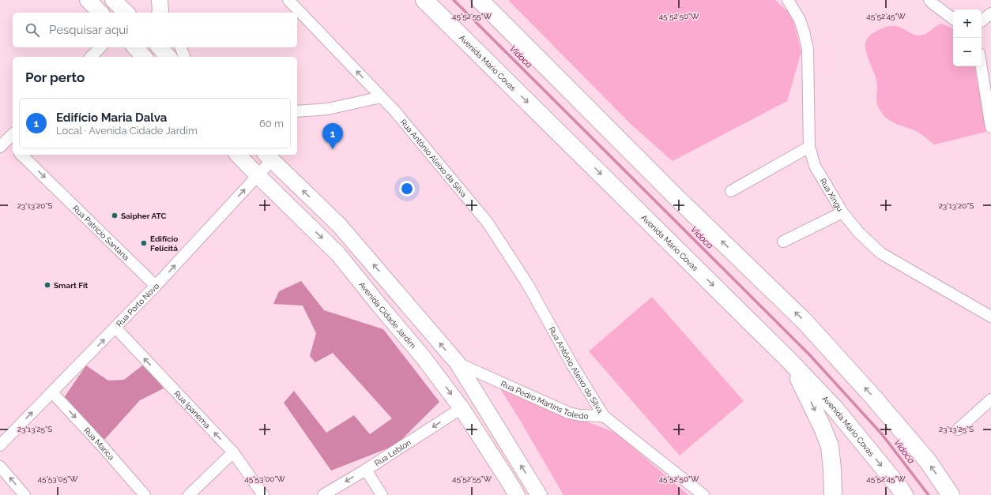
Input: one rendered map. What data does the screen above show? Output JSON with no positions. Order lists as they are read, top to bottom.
{
  "streets": {
    "highway": ["Avenida Mário Covas"],
    "main road": ["Avenida Cidade Jardim"],
    "street": [
      "Rua Antônio Aleixo da Silva",
      "Rua Xingu",
      "Rua Patrício Santana",
      "Rua Porto Novo",
      "Rua Pedro Martins Toledo",
      "Rua Ipanema",
      "Rua Marica",
      "Rua Leblon"
    ]
  },
  "crossings": [
    ["Rua Antônio Aleixo da Silva", "Rua Pedro Martins Toledo"],
    ["Rua Patrício Santana", "Rua Porto Novo"],
    ["Rua Porto Novo", "Avenida Cidade Jardim"],
    ["Rua Porto Novo", "Rua Ipanema"],
    ["Rua Porto Novo", "Rua Marica"],
    ["Avenida Cidade Jardim", "Rua Leblon"]
  ],
  "one_way": [
    "Rua Patrício Santana",
    "Rua Porto Novo",
    "Rua Ipanema",
    "Rua Marica",
    "Rua Leblon"
  ],
  "water": ["Vidoca"],
  "places": ["Saipher ATC", "Edifício Felicitá", "Smart Fit"],
  "page": {
    "map_buttons": ["+", "−"],
    "search": "Pesquisar aqui",
    "heading": "Por perto",
    "list": [
      {
        "mark": "1",
        "name": "Edifício Maria Dalva",
        "note": "Local · Avenida Cidade Jardim",
        "value": "60 m"
      }
    ],
    "pins": "1"
  },
  "coordinates": [
    "45°52'55\"W",
    "45°52'50\"W",
    "45°52'45\"W",
    "23°13'20\"S",
    "23°13'25\"S",
    "45°53'05\"W",
    "45°53'00\"W"
  ]
}
